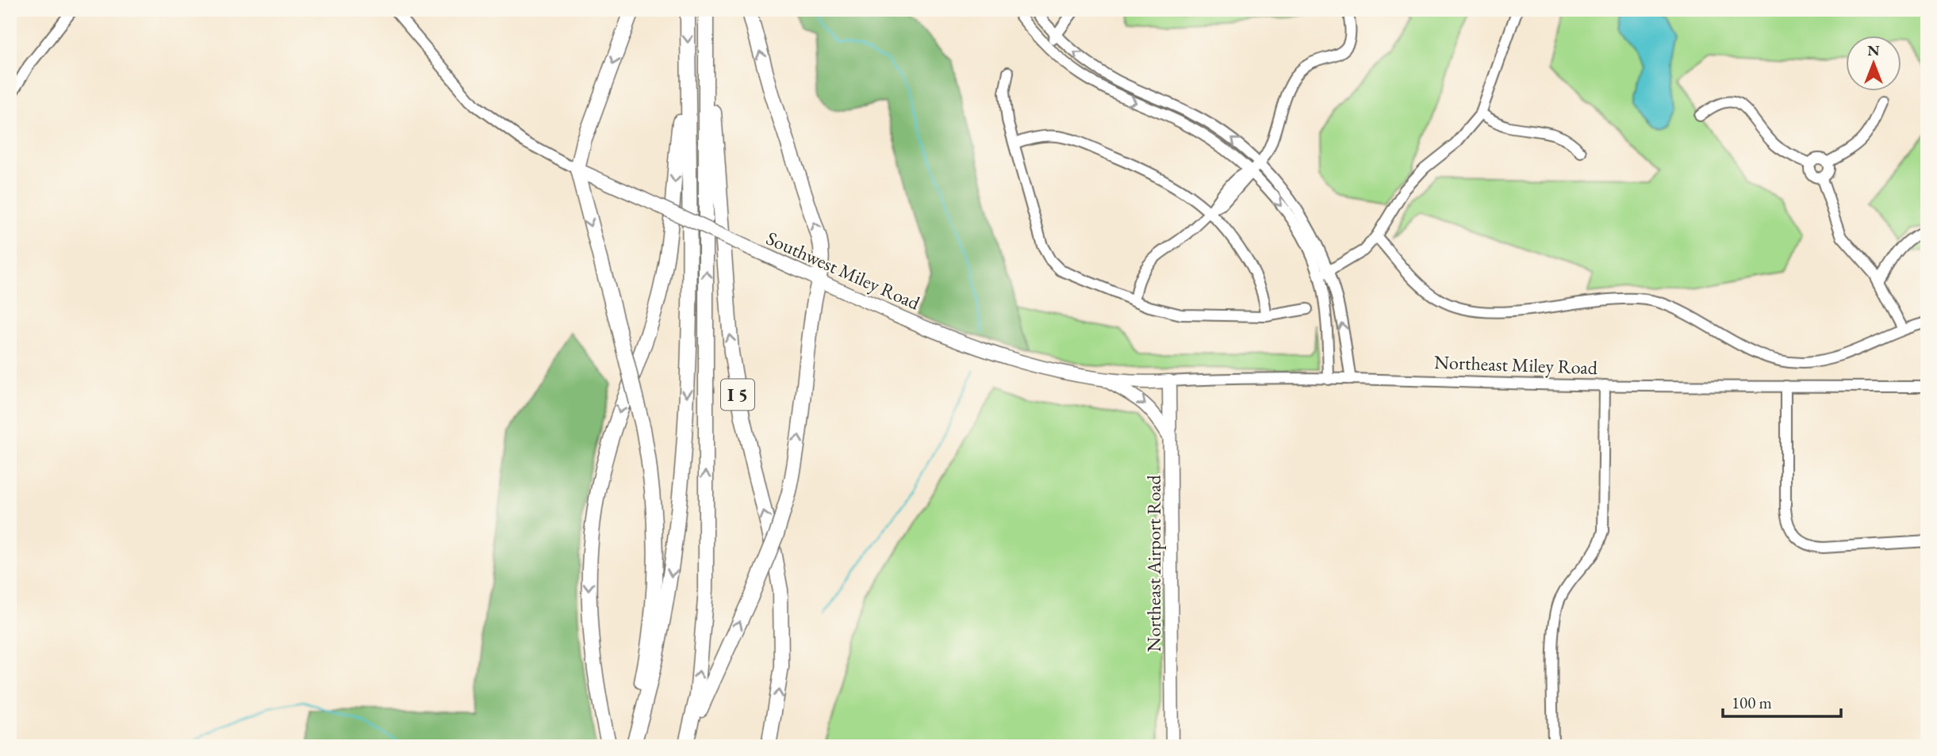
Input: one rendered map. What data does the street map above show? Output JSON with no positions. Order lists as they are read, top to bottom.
{
  "streets": {
    "highway": ["I 5"],
    "main road": ["Southwest Miley Road", "Northeast Miley Road", "Northeast Airport Road"]
  },
  "crossings": [
    ["Southwest Miley Road", "Northeast Miley Road"],
    ["Southwest Miley Road", "I 5"],
    ["Northeast Miley Road", "Northeast Airport Road"]
  ],
  "scale_bar": "100 m",
  "north": "top"
}
